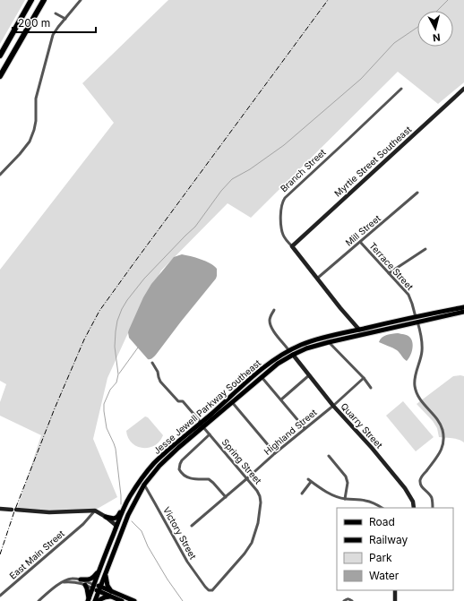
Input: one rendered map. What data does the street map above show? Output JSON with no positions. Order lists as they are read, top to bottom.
{
  "streets": {
    "main road": ["Jesse Jewell Parkway Southeast"],
    "street": [
      "Myrtle Street Southeast",
      "Branch Street",
      "Mill Street",
      "Terrace Street",
      "Quarry Street",
      "Highland Street",
      "Spring Street",
      "Victory Street",
      "East Main Street"
    ]
  },
  "crossings": [
    ["Myrtle Street Southeast", "Branch Street"],
    ["Branch Street", "Mill Street"],
    ["Branch Street", "Jesse Jewell Parkway Southeast"],
    ["Mill Street", "Terrace Street"],
    ["Terrace Street", "Jesse Jewell Parkway Southeast"],
    ["Jesse Jewell Parkway Southeast", "Quarry Street"],
    ["Jesse Jewell Parkway Southeast", "Spring Street"],
    ["Jesse Jewell Parkway Southeast", "Victory Street"],
    ["Quarry Street", "Highland Street"],
    ["Highland Street", "Spring Street"],
    ["Spring Street", "Victory Street"]
  ],
  "legend": [
    "Road",
    "Railway",
    "Park",
    "Water"
  ],
  "scale_bar": "200 m",
  "north": "bottom"
}
